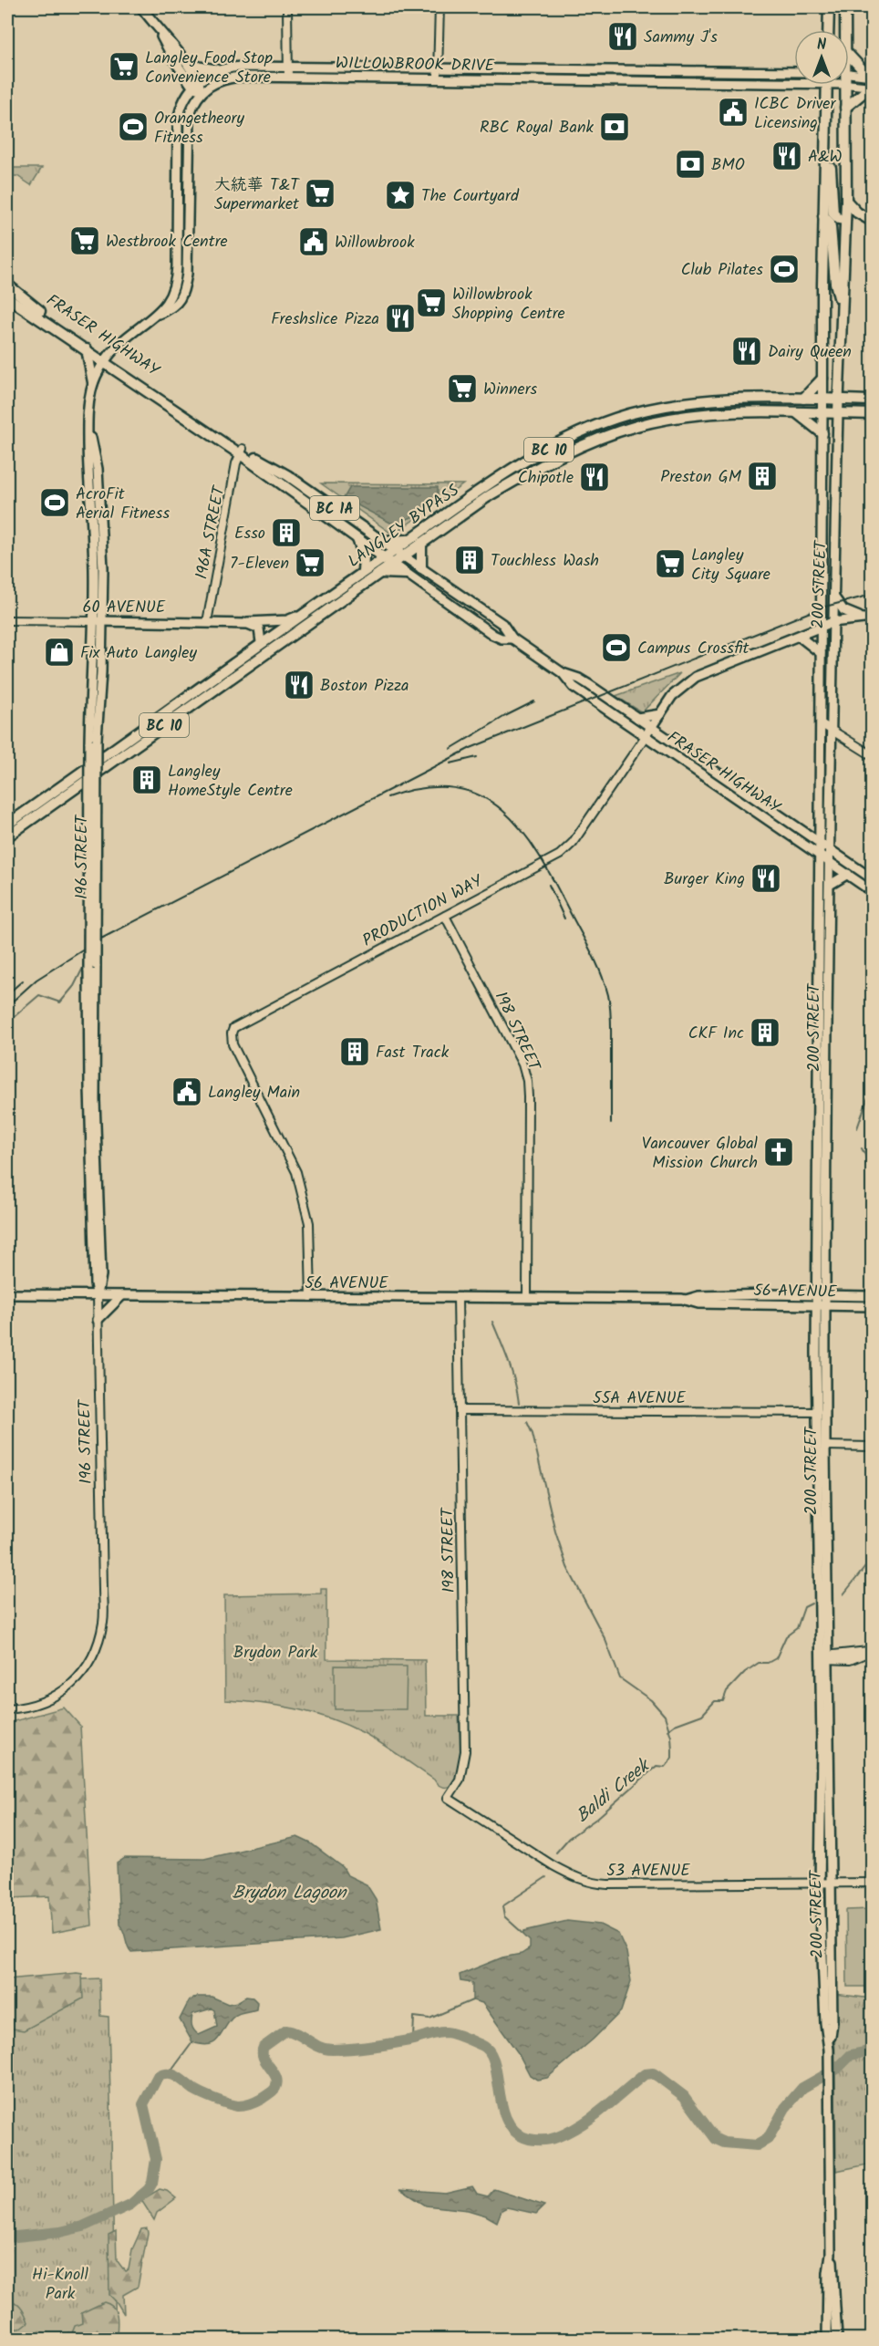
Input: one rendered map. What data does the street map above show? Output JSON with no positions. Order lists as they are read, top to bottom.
{
  "streets": {
    "main road": [
      "WILLOWBROOK DRIVE",
      "FRASER HIGHWAY",
      "BC 10",
      "BC 1A",
      "LANGLEY BYPASS",
      "200 STREET",
      "60 AVENUE",
      "196 STREET",
      "PRODUCTION WAY",
      "56 AVENUE"
    ],
    "street": [
      "196A STREET",
      "198 STREET",
      "55A AVENUE",
      "53 AVENUE"
    ]
  },
  "crossings": [
    ["FRASER HIGHWAY", "LANGLEY BYPASS"],
    ["FRASER HIGHWAY", "196A STREET"],
    ["FRASER HIGHWAY", "200 STREET"],
    ["FRASER HIGHWAY", "196 STREET"],
    ["FRASER HIGHWAY", "PRODUCTION WAY"],
    ["LANGLEY BYPASS", "200 STREET"],
    ["LANGLEY BYPASS", "60 AVENUE"],
    ["196A STREET", "60 AVENUE"],
    ["200 STREET", "PRODUCTION WAY"],
    ["200 STREET", "56 AVENUE"],
    ["200 STREET", "55A AVENUE"],
    ["200 STREET", "53 AVENUE"],
    ["60 AVENUE", "196 STREET"],
    ["196 STREET", "56 AVENUE"],
    ["PRODUCTION WAY", "198 STREET"],
    ["PRODUCTION WAY", "56 AVENUE"],
    ["198 STREET", "56 AVENUE"],
    ["198 STREET", "55A AVENUE"],
    ["198 STREET", "53 AVENUE"]
  ],
  "water": ["Baldi Creek", "Brydon Lagoon"],
  "parks": ["Brydon Park", "Hi-Knoll Park"],
  "places": {
    "restaurant": [
      "Sammy J's",
      "A&W",
      "Freshslice Pizza",
      "Dairy Queen",
      "Chipotle",
      "Boston Pizza",
      "Burger King"
    ],
    "supermarket": [
      "Langley Food Stop Convenience Store",
      "大統華 T&T Supermarket",
      "Westbrook Centre",
      "Willowbrook Shopping Centre",
      "Winners",
      "7-Eleven",
      "Langley City Square"
    ],
    "public building": ["ICBC Driver Licensing", "Willowbrook", "Langley Main"],
    "sports": [
      "Orangetheory Fitness",
      "Club Pilates",
      "AcroFit Aerial Fitness",
      "Campus Crossfit"
    ],
    "bank": ["RBC Royal Bank", "BMO"],
    "place": ["The Courtyard"],
    "building": [
      "Preston GM",
      "Esso",
      "Touchless Wash",
      "Langley HomeStyle Centre",
      "CKF Inc",
      "Fast Track"
    ],
    "shop": ["Fix Auto Langley"],
    "church": ["Vancouver Global Mission Church"]
  },
  "north": "top"
}
